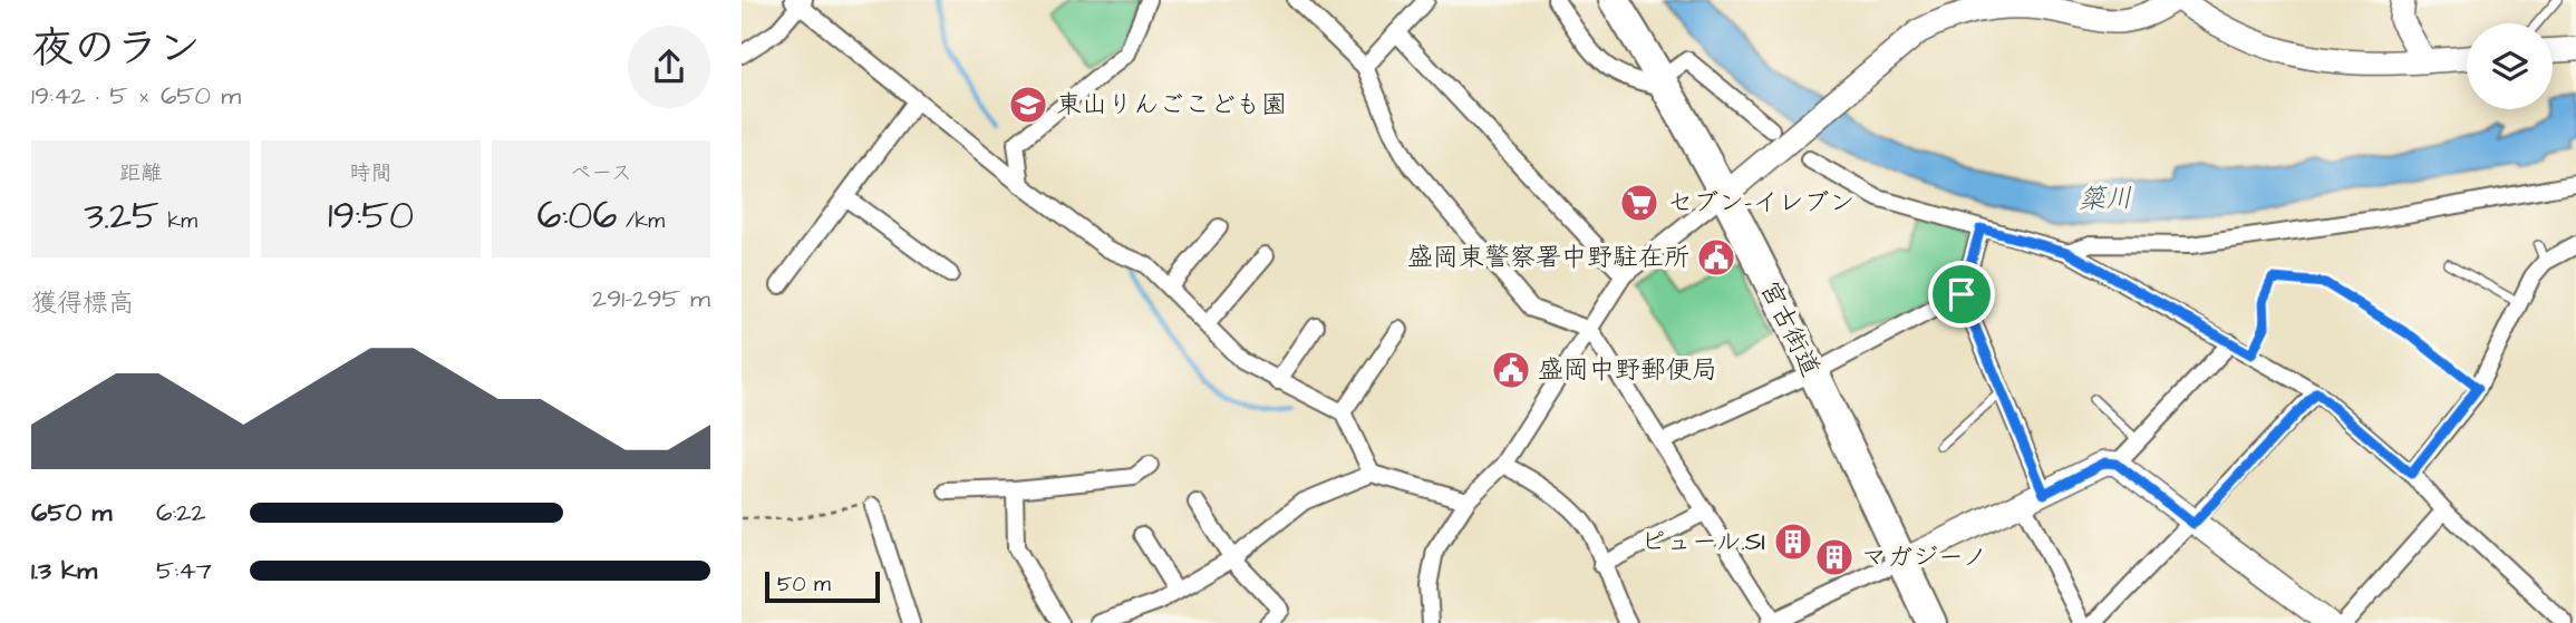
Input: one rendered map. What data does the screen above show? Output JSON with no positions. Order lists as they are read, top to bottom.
{
  "streets": {
    "highway": ["宮古街道"]
  },
  "water": ["簗川"],
  "places": {
    "school or university": ["東山りんごこども園"],
    "supermarket": ["セブン-イレブン"],
    "public building": ["盛岡東警察署中野駐在所", "盛岡中野郵便局"],
    "building": ["ピュール.SI", "マガジーノ"]
  },
  "scale_bar": "50 m",
  "page": {
    "heading": ["夜のラン", "19:42 · 5 × 650 m"],
    "stats": [
      ["距離", "3.25 km"],
      ["時間", "19:50"],
      ["ペース", "6:06 /km"]
    ],
    "chart": ["獲得標高", "291–295 m"],
    "list": [
      {
        "name": "650 m",
        "note": "6:22"
      },
      {
        "name": "1.3 km",
        "note": "5:47"
      }
    ],
    "scale": "50 m"
  }
}
